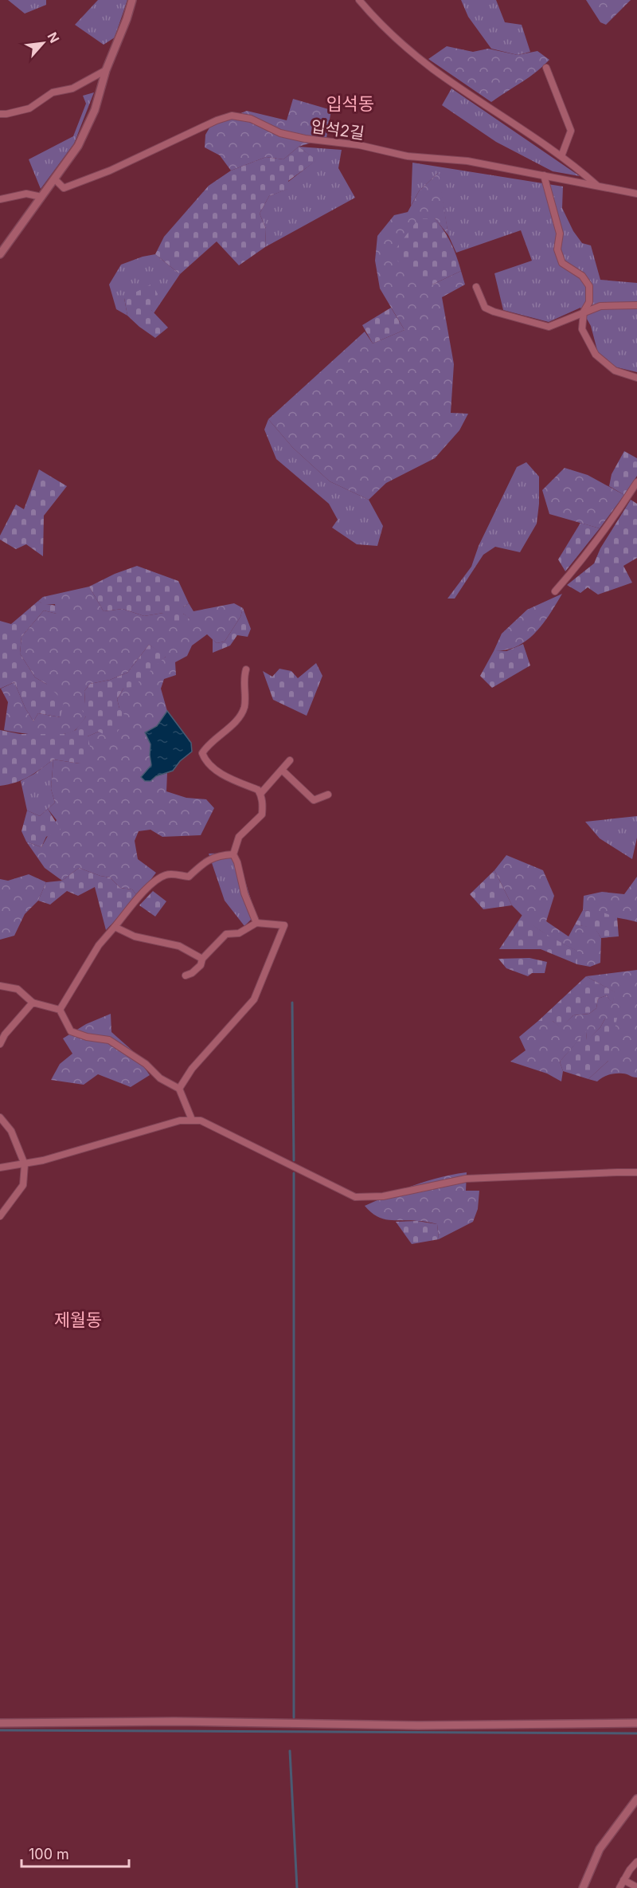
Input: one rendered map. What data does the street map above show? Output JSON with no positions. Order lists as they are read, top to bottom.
{
  "streets": {
    "street": ["입석2길"]
  },
  "districts": ["입석동", "제월동"],
  "scale_bar": "100 m",
  "north": "top right"
}
